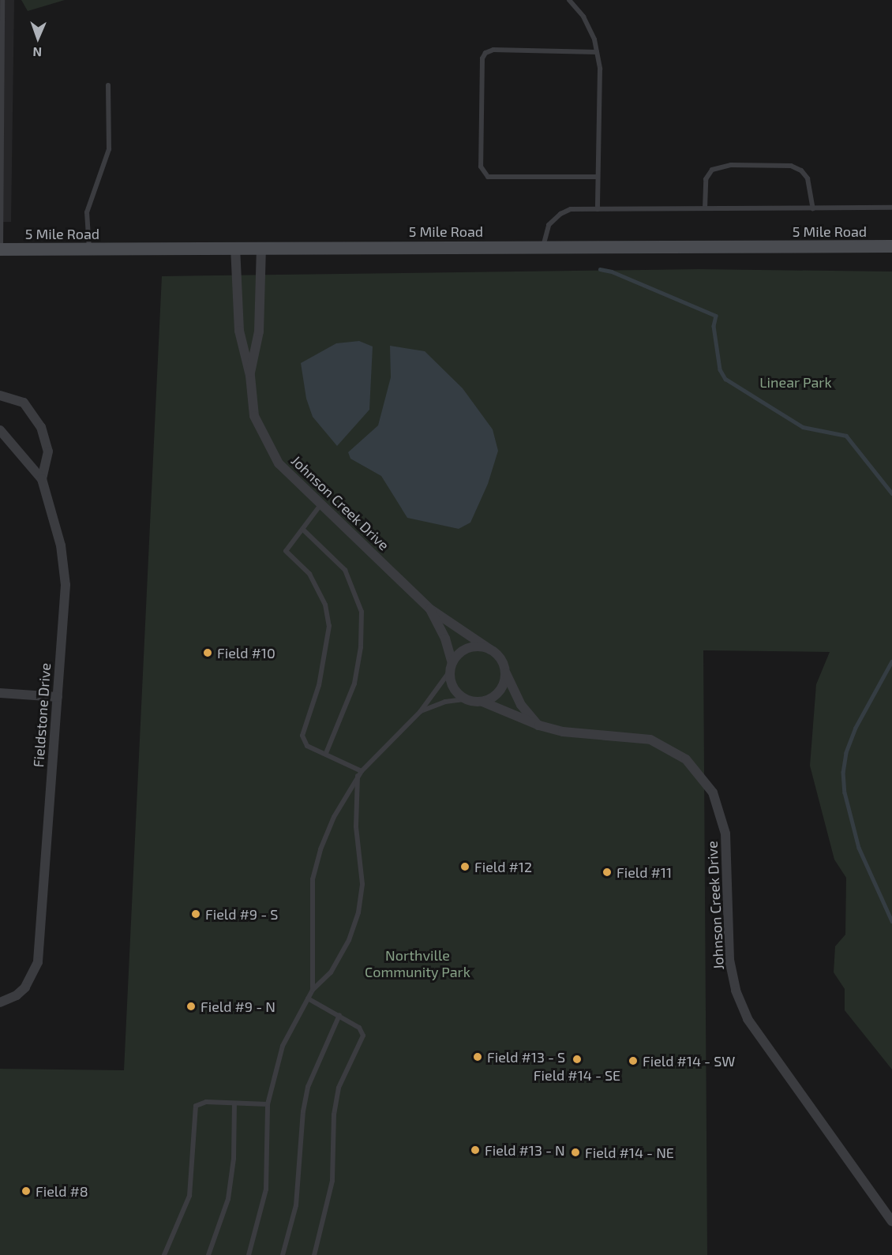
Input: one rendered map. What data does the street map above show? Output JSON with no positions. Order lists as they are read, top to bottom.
{
  "streets": {
    "street": ["5 Mile Road", "Johnson Creek Drive", "Fieldstone Drive"]
  },
  "crossings": [
    ["5 Mile Road", "Johnson Creek Drive"]
  ],
  "parks": ["Linear Park", "Northville Community Park"],
  "places": [
    "Field #10",
    "Field #12",
    "Field #11",
    "Field #9 - S",
    "Field #9 - N",
    "Field #13 - S",
    "Field #14 - SE",
    "Field #14 - SW",
    "Field #13 - N",
    "Field #14 - NE",
    "Field #8"
  ],
  "north": "bottom"
}
